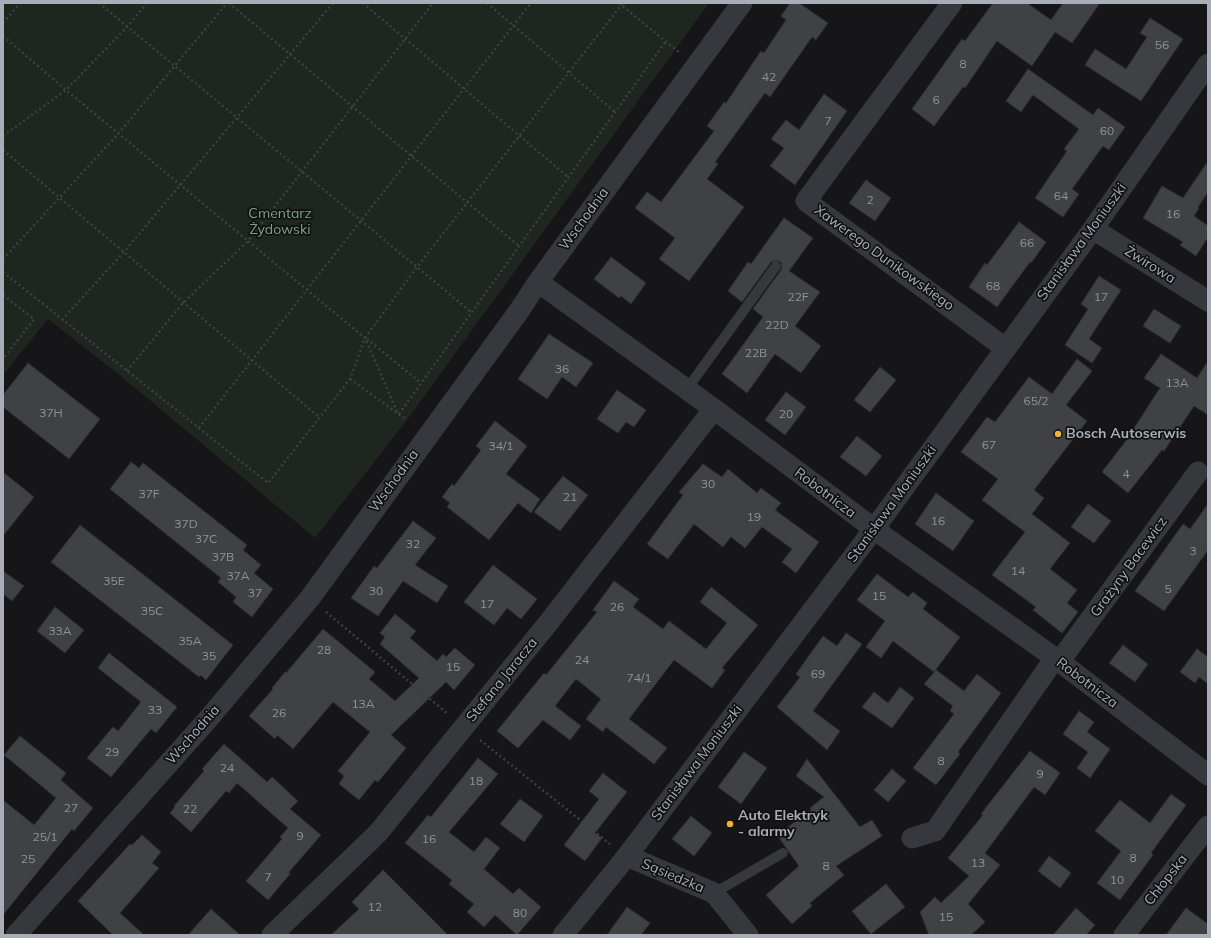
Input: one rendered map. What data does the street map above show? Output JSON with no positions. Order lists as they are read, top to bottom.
{
  "streets": {
    "street": [
      "Wschodnia",
      "Stanisława Moniuszki",
      "Xawerego Dunikowskiego",
      "Żwirowa",
      "Robotnicza",
      "Grażyny Bacewicz",
      "Stefana Jaracza",
      "Sąsiedzka",
      "Chłopska"
    ]
  },
  "crossings": [
    ["Wschodnia", "Robotnicza"],
    ["Stanisława Moniuszki", "Xawerego Dunikowskiego"],
    ["Stanisława Moniuszki", "Żwirowa"],
    ["Stanisława Moniuszki", "Robotnicza"],
    ["Stanisława Moniuszki", "Sąsiedzka"],
    ["Robotnicza", "Grażyny Bacewicz"],
    ["Robotnicza", "Stefana Jaracza"]
  ],
  "parks": ["Cmentarz Żydowski"],
  "places": ["Bosch Autoserwis", "Auto Elektryk - alarmy"],
  "house_numbers": [
    "56",
    "8",
    "42",
    "6",
    "7",
    "60",
    "64",
    "2",
    "16",
    "66",
    "68",
    "22F",
    "17",
    "22D",
    "22B",
    "36",
    "13A",
    "65/2",
    "37H",
    "20",
    "67",
    "34/1",
    "4",
    "30",
    "37F",
    "21",
    "19",
    "16",
    "37D",
    "37C",
    "32",
    "3",
    "37B",
    "14",
    "37A",
    "35E",
    "5",
    "30",
    "37",
    "15",
    "17",
    "26",
    "35C",
    "33A",
    "35A",
    "28",
    "35",
    "24",
    "15",
    "69",
    "74/1",
    "13A",
    "33",
    "26",
    "29",
    "8",
    "24",
    "9",
    "18",
    "27",
    "22",
    "9",
    "25/1",
    "16",
    "8",
    "25",
    "13",
    "8",
    "7",
    "10",
    "12",
    "80",
    "15"
  ]
}
